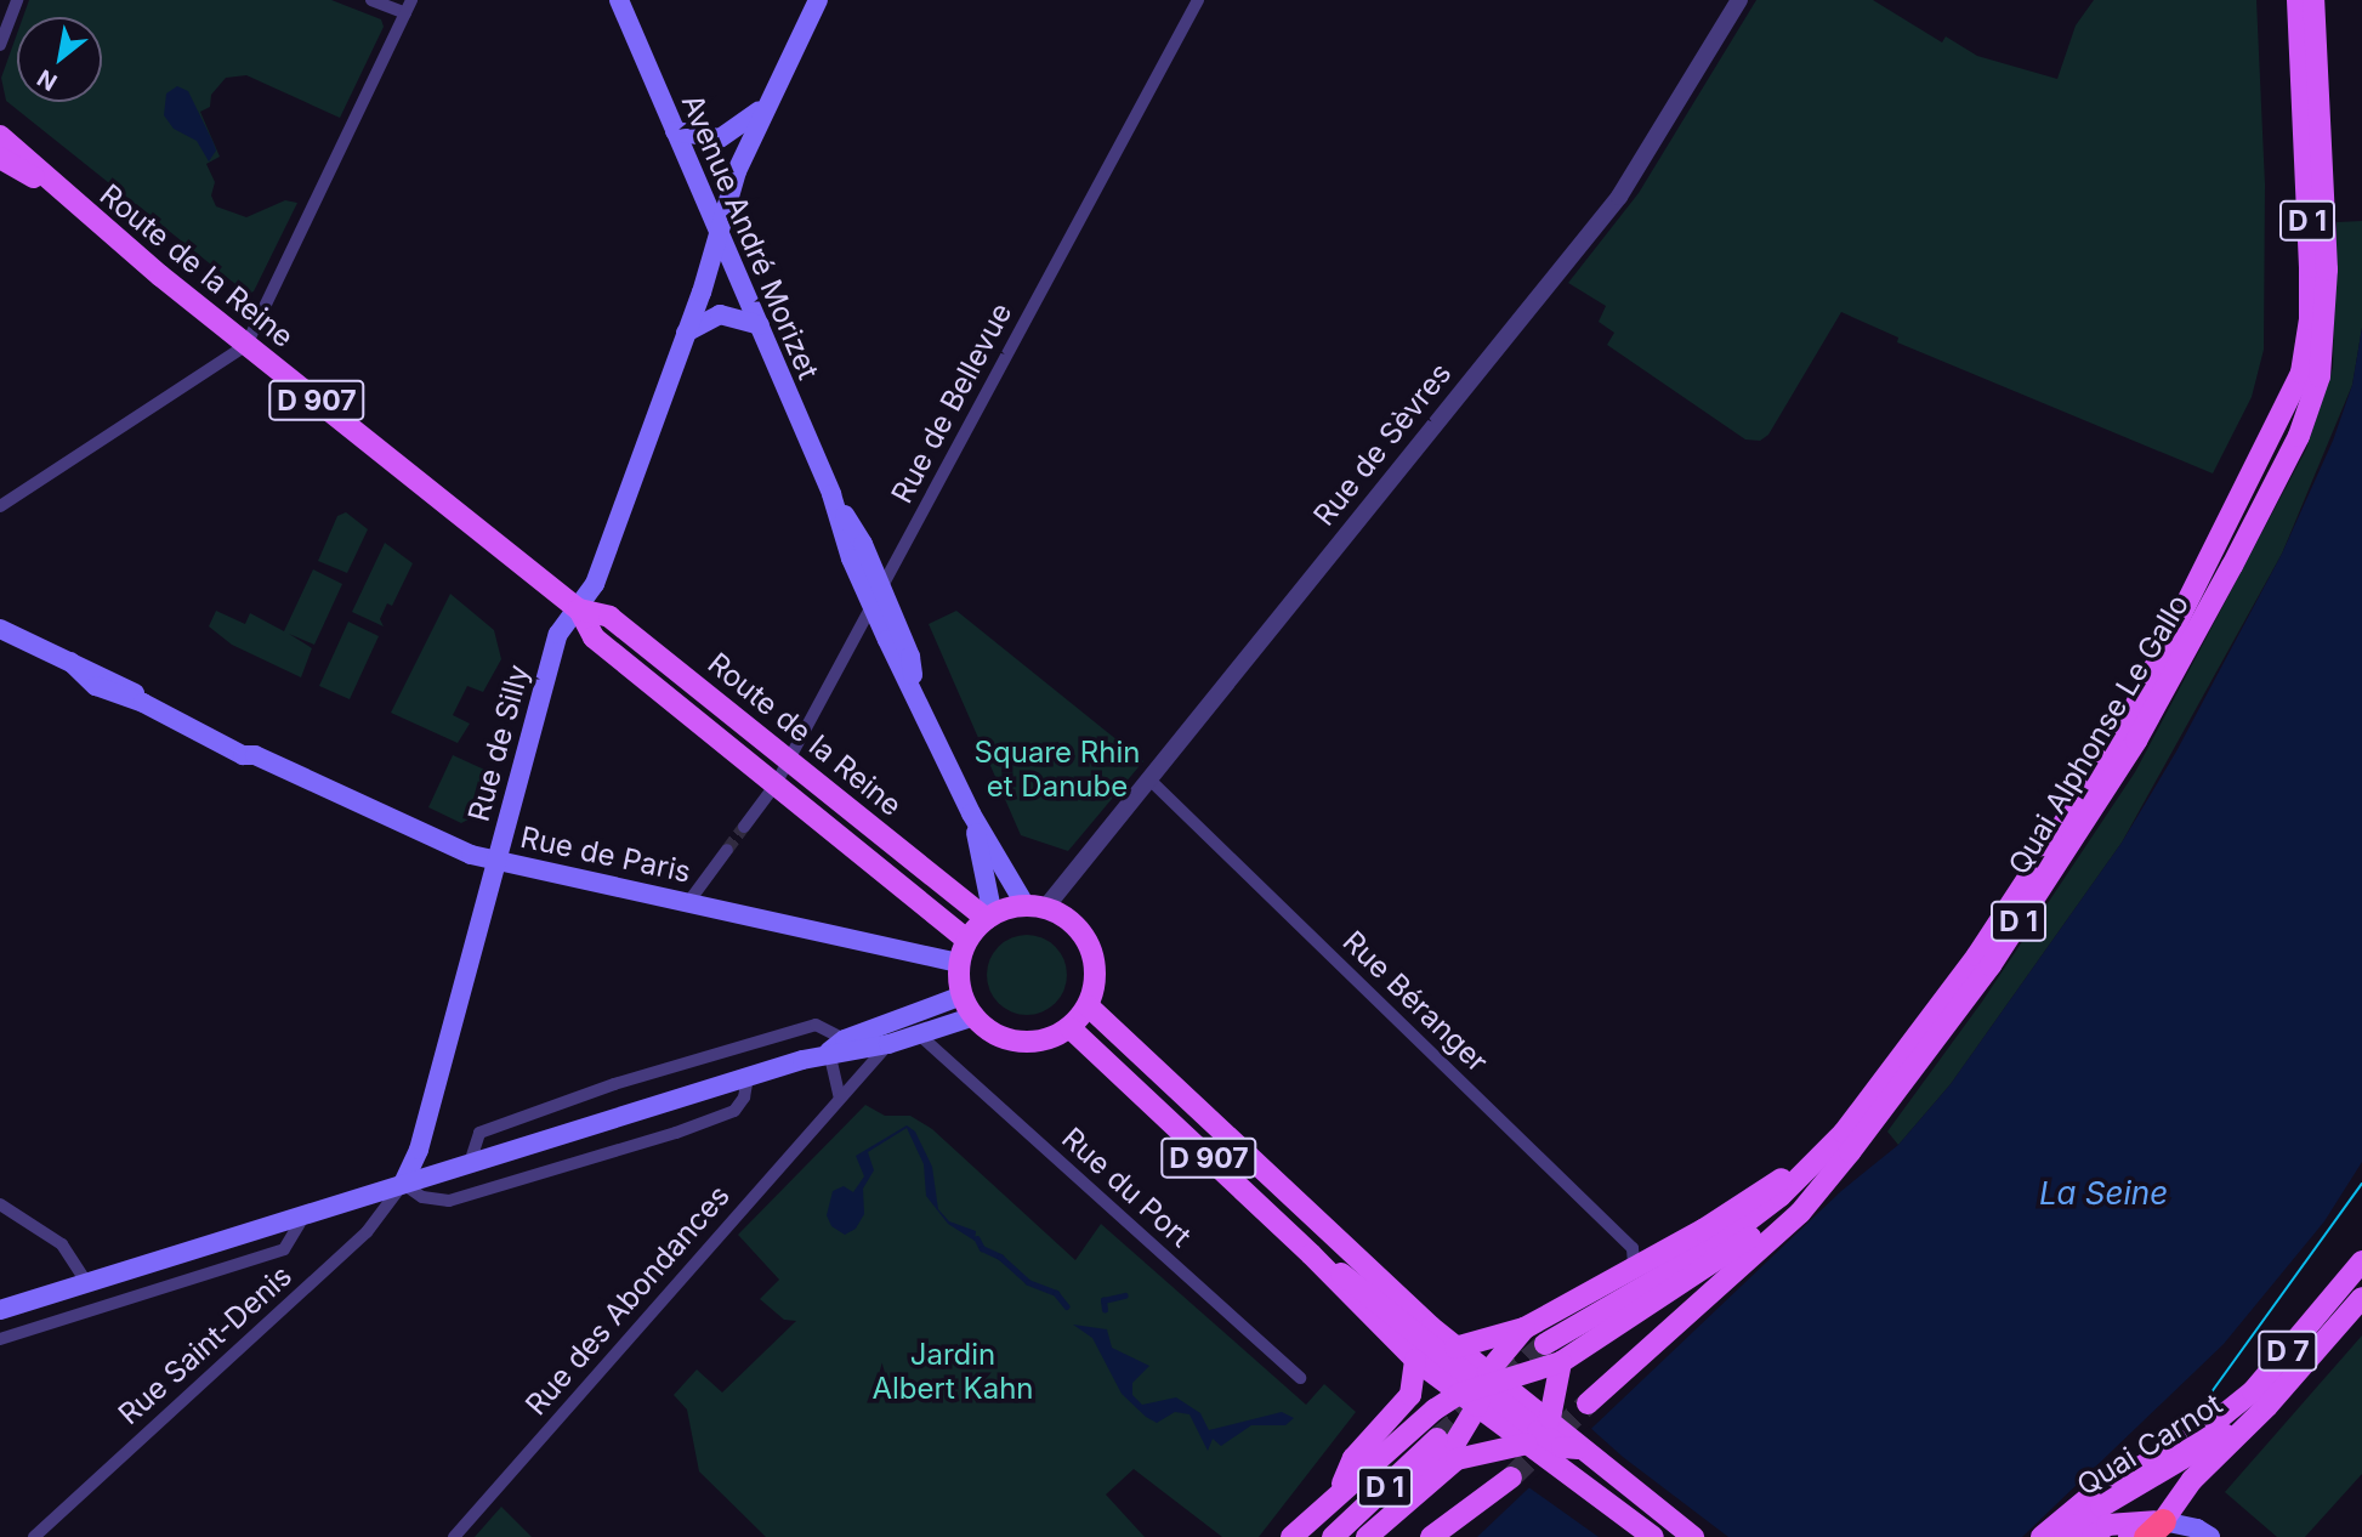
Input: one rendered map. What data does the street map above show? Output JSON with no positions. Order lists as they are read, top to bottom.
{
  "streets": {
    "main road": [
      "D 1",
      "Avenue André Morizet",
      "Route de la Reine",
      "D 907",
      "Quai Alphonse Le Gallo",
      "Rue de Silly",
      "Rue de Paris",
      "D 7",
      "Quai Carnot"
    ],
    "street": [
      "Rue de Bellevue",
      "Rue de Sèvres",
      "Rue Béranger",
      "Rue du Port",
      "Rue des Abondances",
      "Rue Saint-Denis"
    ]
  },
  "crossings": [
    ["Avenue André Morizet", "Route de la Reine"],
    ["Avenue André Morizet", "D 907"],
    ["Avenue André Morizet", "Rue de Bellevue"],
    ["Avenue André Morizet", "Rue de Sèvres"],
    ["Avenue André Morizet", "Rue de Silly"],
    ["Avenue André Morizet", "Rue de Paris"],
    ["Route de la Reine", "D 907"],
    ["Route de la Reine", "Rue de Bellevue"],
    ["Route de la Reine", "Rue de Sèvres"],
    ["Route de la Reine", "Rue de Silly"],
    ["Route de la Reine", "Rue de Paris"],
    ["D 907", "Rue de Sèvres"],
    ["D 907", "Rue de Paris"],
    ["Rue de Sèvres", "Rue de Paris"],
    ["Rue de Sèvres", "Rue Béranger"],
    ["Rue de Silly", "Rue de Paris"],
    ["Rue de Silly", "Rue Saint-Denis"],
    ["D 7", "Quai Carnot"]
  ],
  "water": ["La Seine"],
  "parks": ["Square Rhin et Danube", "Jardin Albert Kahn"],
  "north": "bottom left"
}
